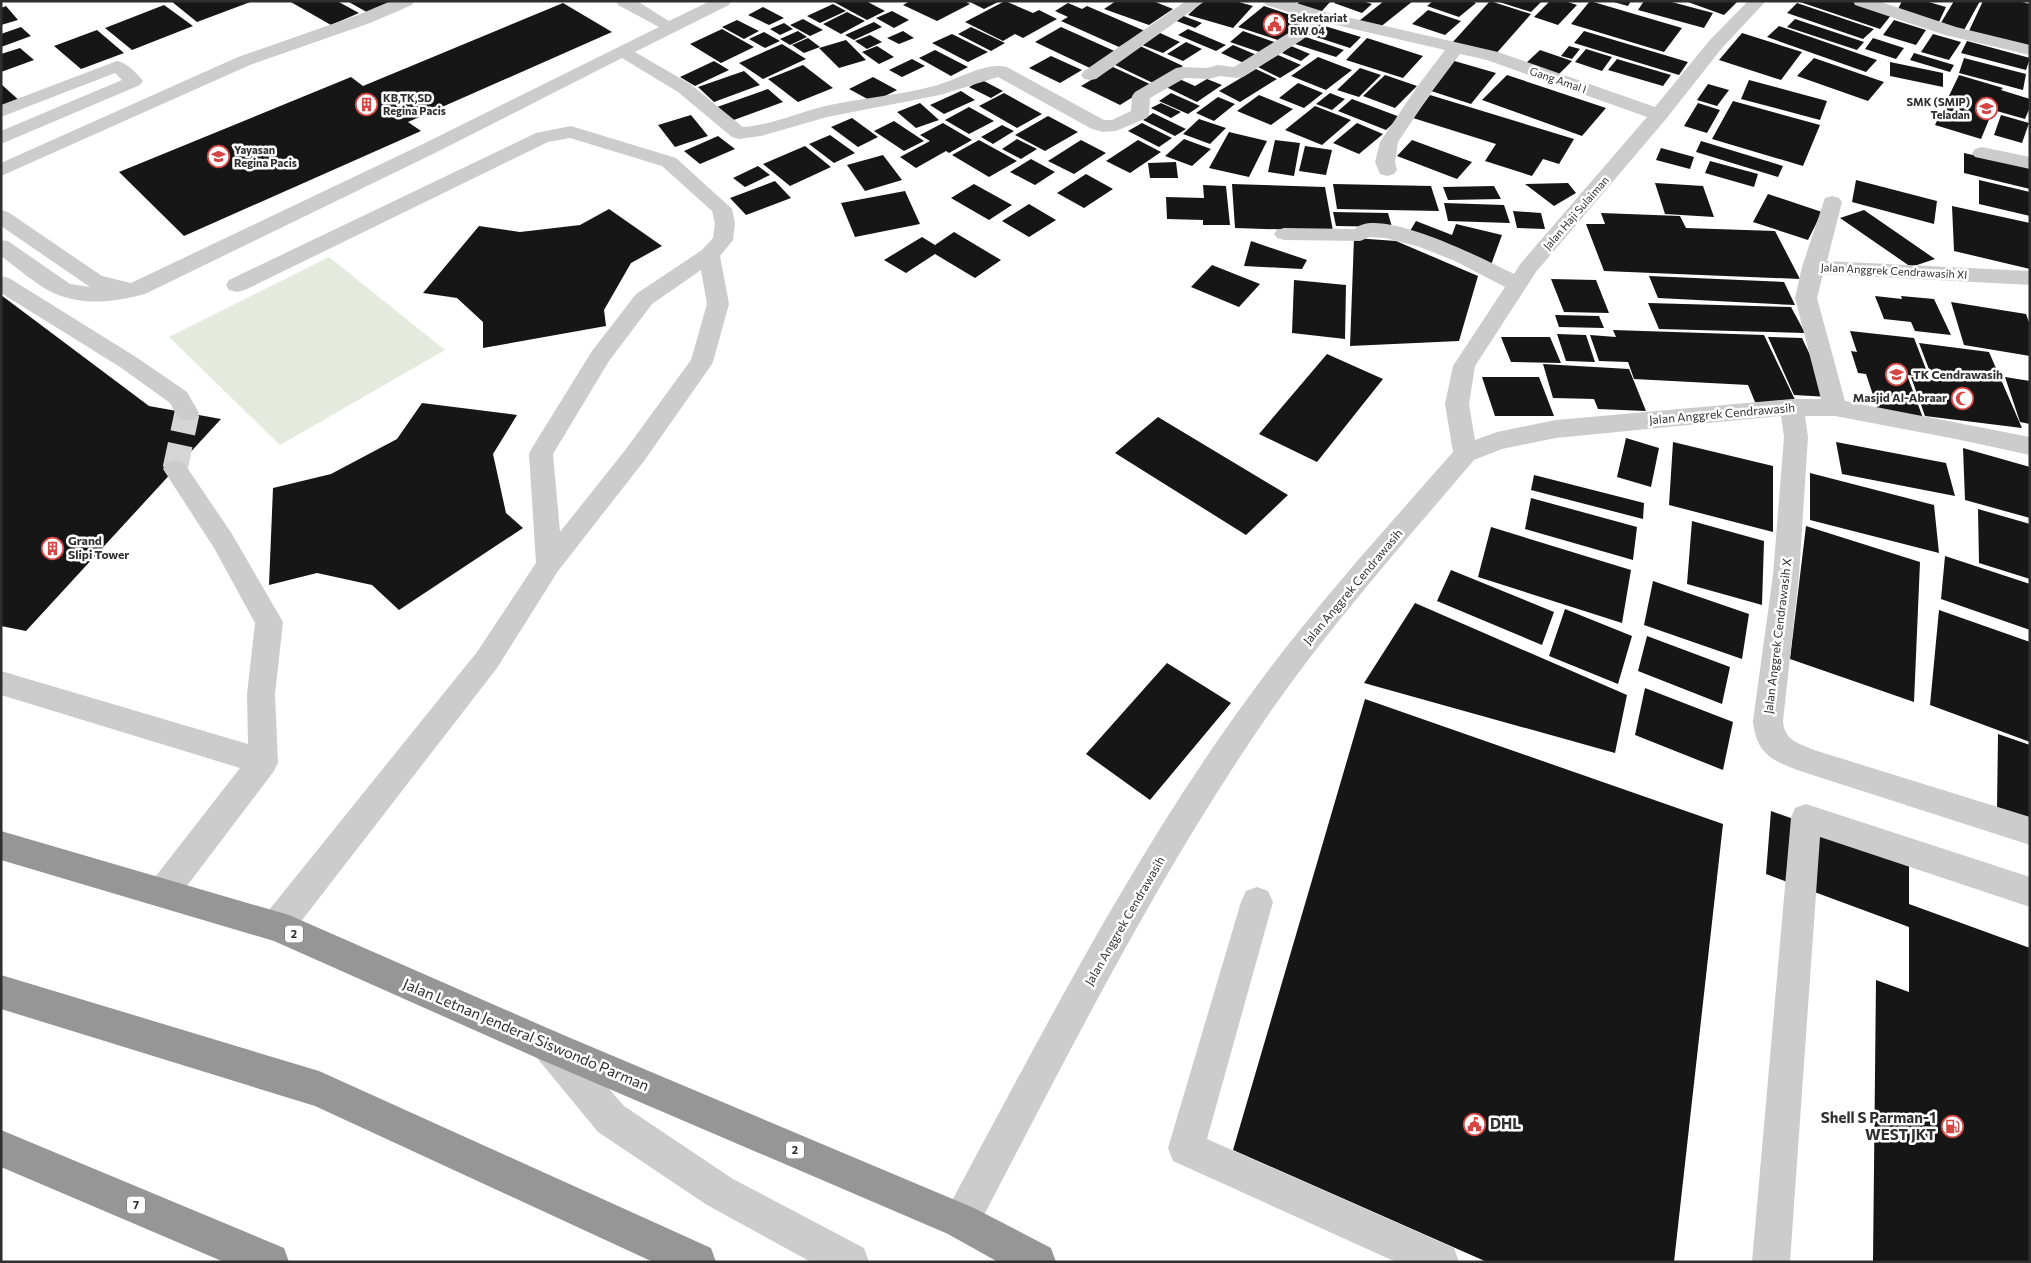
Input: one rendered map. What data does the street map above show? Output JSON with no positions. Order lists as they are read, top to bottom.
{
  "streets": {
    "highway": ["2", "Jalan Letnan Jenderal Siswondo Parman", "7"],
    "street": [
      "Gang Amal I",
      "Jalan Haji Sulaiman",
      "Jalan Anggrek Cendrawasih XI",
      "Jalan Anggrek Cendrawasih",
      "Jalan Anggrek Cendrawasih X"
    ]
  },
  "crossings": [
    ["Gang Amal I", "Jalan Haji Sulaiman"],
    ["Jalan Haji Sulaiman", "Jalan Anggrek Cendrawasih"],
    ["Jalan Anggrek Cendrawasih XI", "Jalan Anggrek Cendrawasih"],
    ["Jalan Anggrek Cendrawasih", "Jalan Anggrek Cendrawasih X"],
    ["Jalan Anggrek Cendrawasih", "Jalan Letnan Jenderal Siswondo Parman"]
  ],
  "places": {
    "public building": ["Sekretariat RW 04", "DHL"],
    "building": ["KB,TK,SD Regina Pacis", "Grand Slipi Tower"],
    "school or university": ["SMK (SMIP) Teladan", "Yayasan Regina Pacis", "TK Cendrawasih"],
    "mosque": ["Masjid Al-Abraar"],
    "fuel station": ["Shell S Parman-1 WEST JKT"]
  }
}
